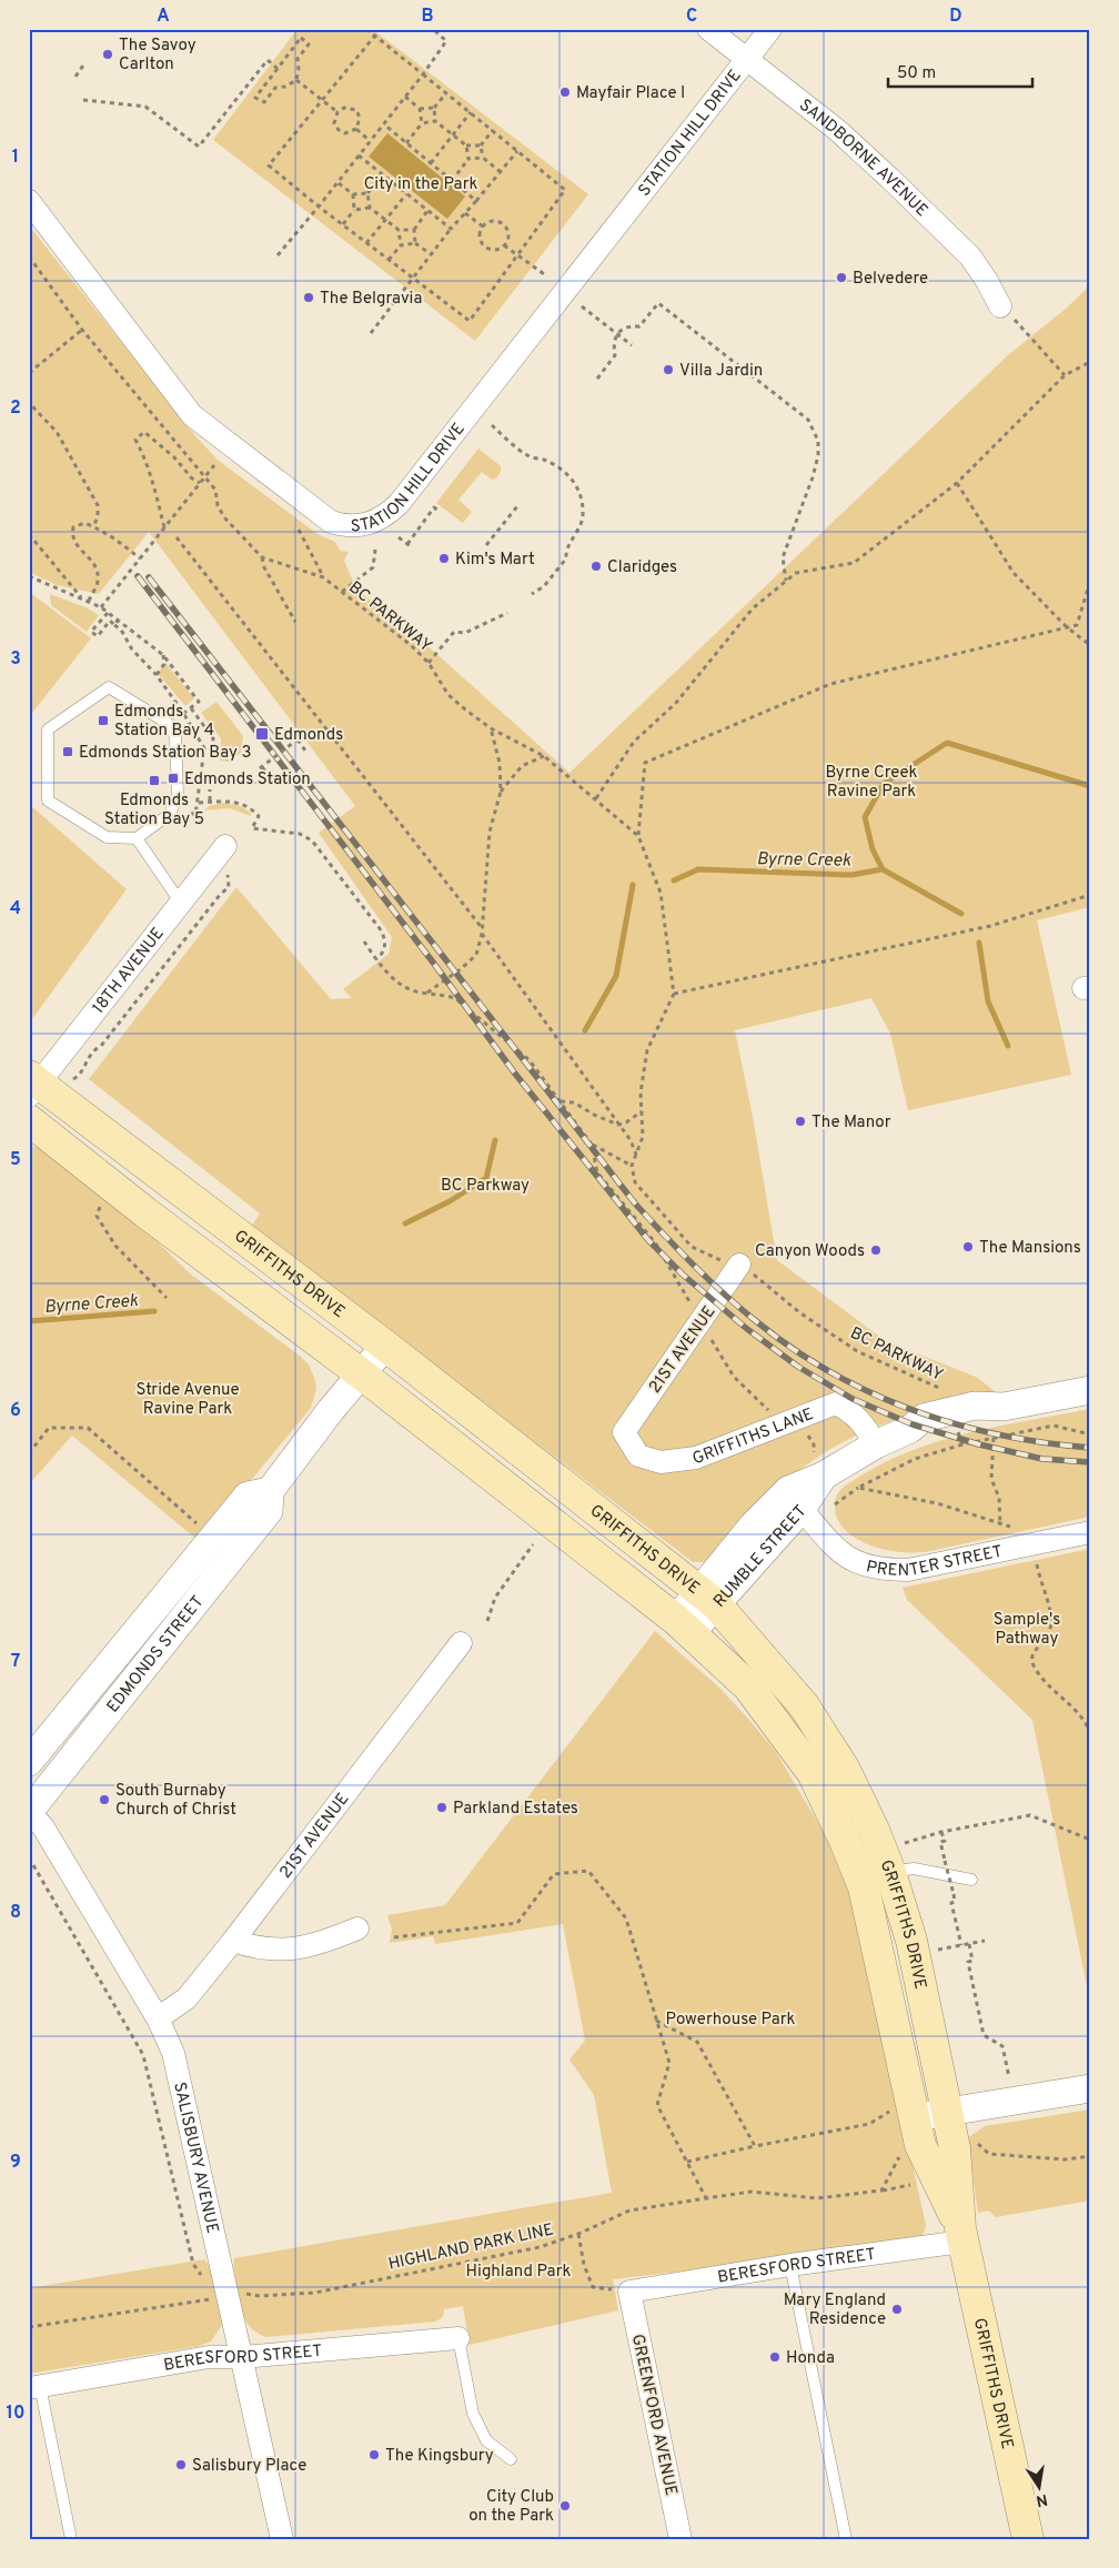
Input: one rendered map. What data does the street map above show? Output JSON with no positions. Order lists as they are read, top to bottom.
{
  "streets": {
    "main road": ["GRIFFITHS DRIVE"],
    "street": [
      "STATION HILL DRIVE",
      "SANDBORNE AVENUE",
      "18TH AVENUE",
      "21ST AVENUE",
      "GRIFFITHS LANE",
      "RUMBLE STREET",
      "PRENTER STREET",
      "EDMONDS STREET",
      "SALISBURY AVENUE",
      "BERESFORD STREET",
      "GREENFORD AVENUE"
    ],
    "path": ["BC PARKWAY", "HIGHLAND PARK LINE"]
  },
  "crossings": [
    ["STATION HILL DRIVE", "SANDBORNE AVENUE"],
    ["BC PARKWAY", "21ST AVENUE"],
    ["18TH AVENUE", "GRIFFITHS DRIVE"],
    ["GRIFFITHS DRIVE", "RUMBLE STREET"],
    ["GRIFFITHS DRIVE", "EDMONDS STREET"],
    ["GRIFFITHS DRIVE", "BERESFORD STREET"],
    ["21ST AVENUE", "GRIFFITHS LANE"],
    ["21ST AVENUE", "SALISBURY AVENUE"],
    ["GRIFFITHS LANE", "RUMBLE STREET"],
    ["RUMBLE STREET", "PRENTER STREET"],
    ["EDMONDS STREET", "SALISBURY AVENUE"],
    ["SALISBURY AVENUE", "BERESFORD STREET"],
    ["BERESFORD STREET", "GREENFORD AVENUE"]
  ],
  "water": ["Byrne Creek"],
  "parks": [
    "City in the Park",
    "Byrne Creek Ravine Park",
    "BC Parkway",
    "Stride Avenue Ravine Park",
    "Sample's Pathway",
    "Powerhouse Park",
    "Highland Park"
  ],
  "places": {
    "other": [
      "The Savoy Carlton",
      "Mayfair Place I",
      "Belvedere",
      "The Belgravia",
      "Villa Jardin",
      "Kim's Mart",
      "Claridges",
      "The Manor",
      "The Mansions",
      "Canyon Woods",
      "South Burnaby Church of Christ",
      "Parkland Estates",
      "Mary England Residence",
      "Honda",
      "The Kingsbury",
      "Salisbury Place",
      "City Club on the Park"
    ],
    "transit": [
      "Edmonds Station Bay 4",
      "Edmonds",
      "Edmonds Station Bay 3",
      "Edmonds Station",
      "Edmonds Station Bay 5"
    ]
  },
  "scale_bar": "50 m",
  "north": "bottom",
  "grid": {
    "columns": [
      "A",
      "B",
      "C",
      "D"
    ],
    "rows": [
      "1",
      "2",
      "3",
      "4",
      "5",
      "6",
      "7",
      "8",
      "9",
      "10"
    ]
  }
}
